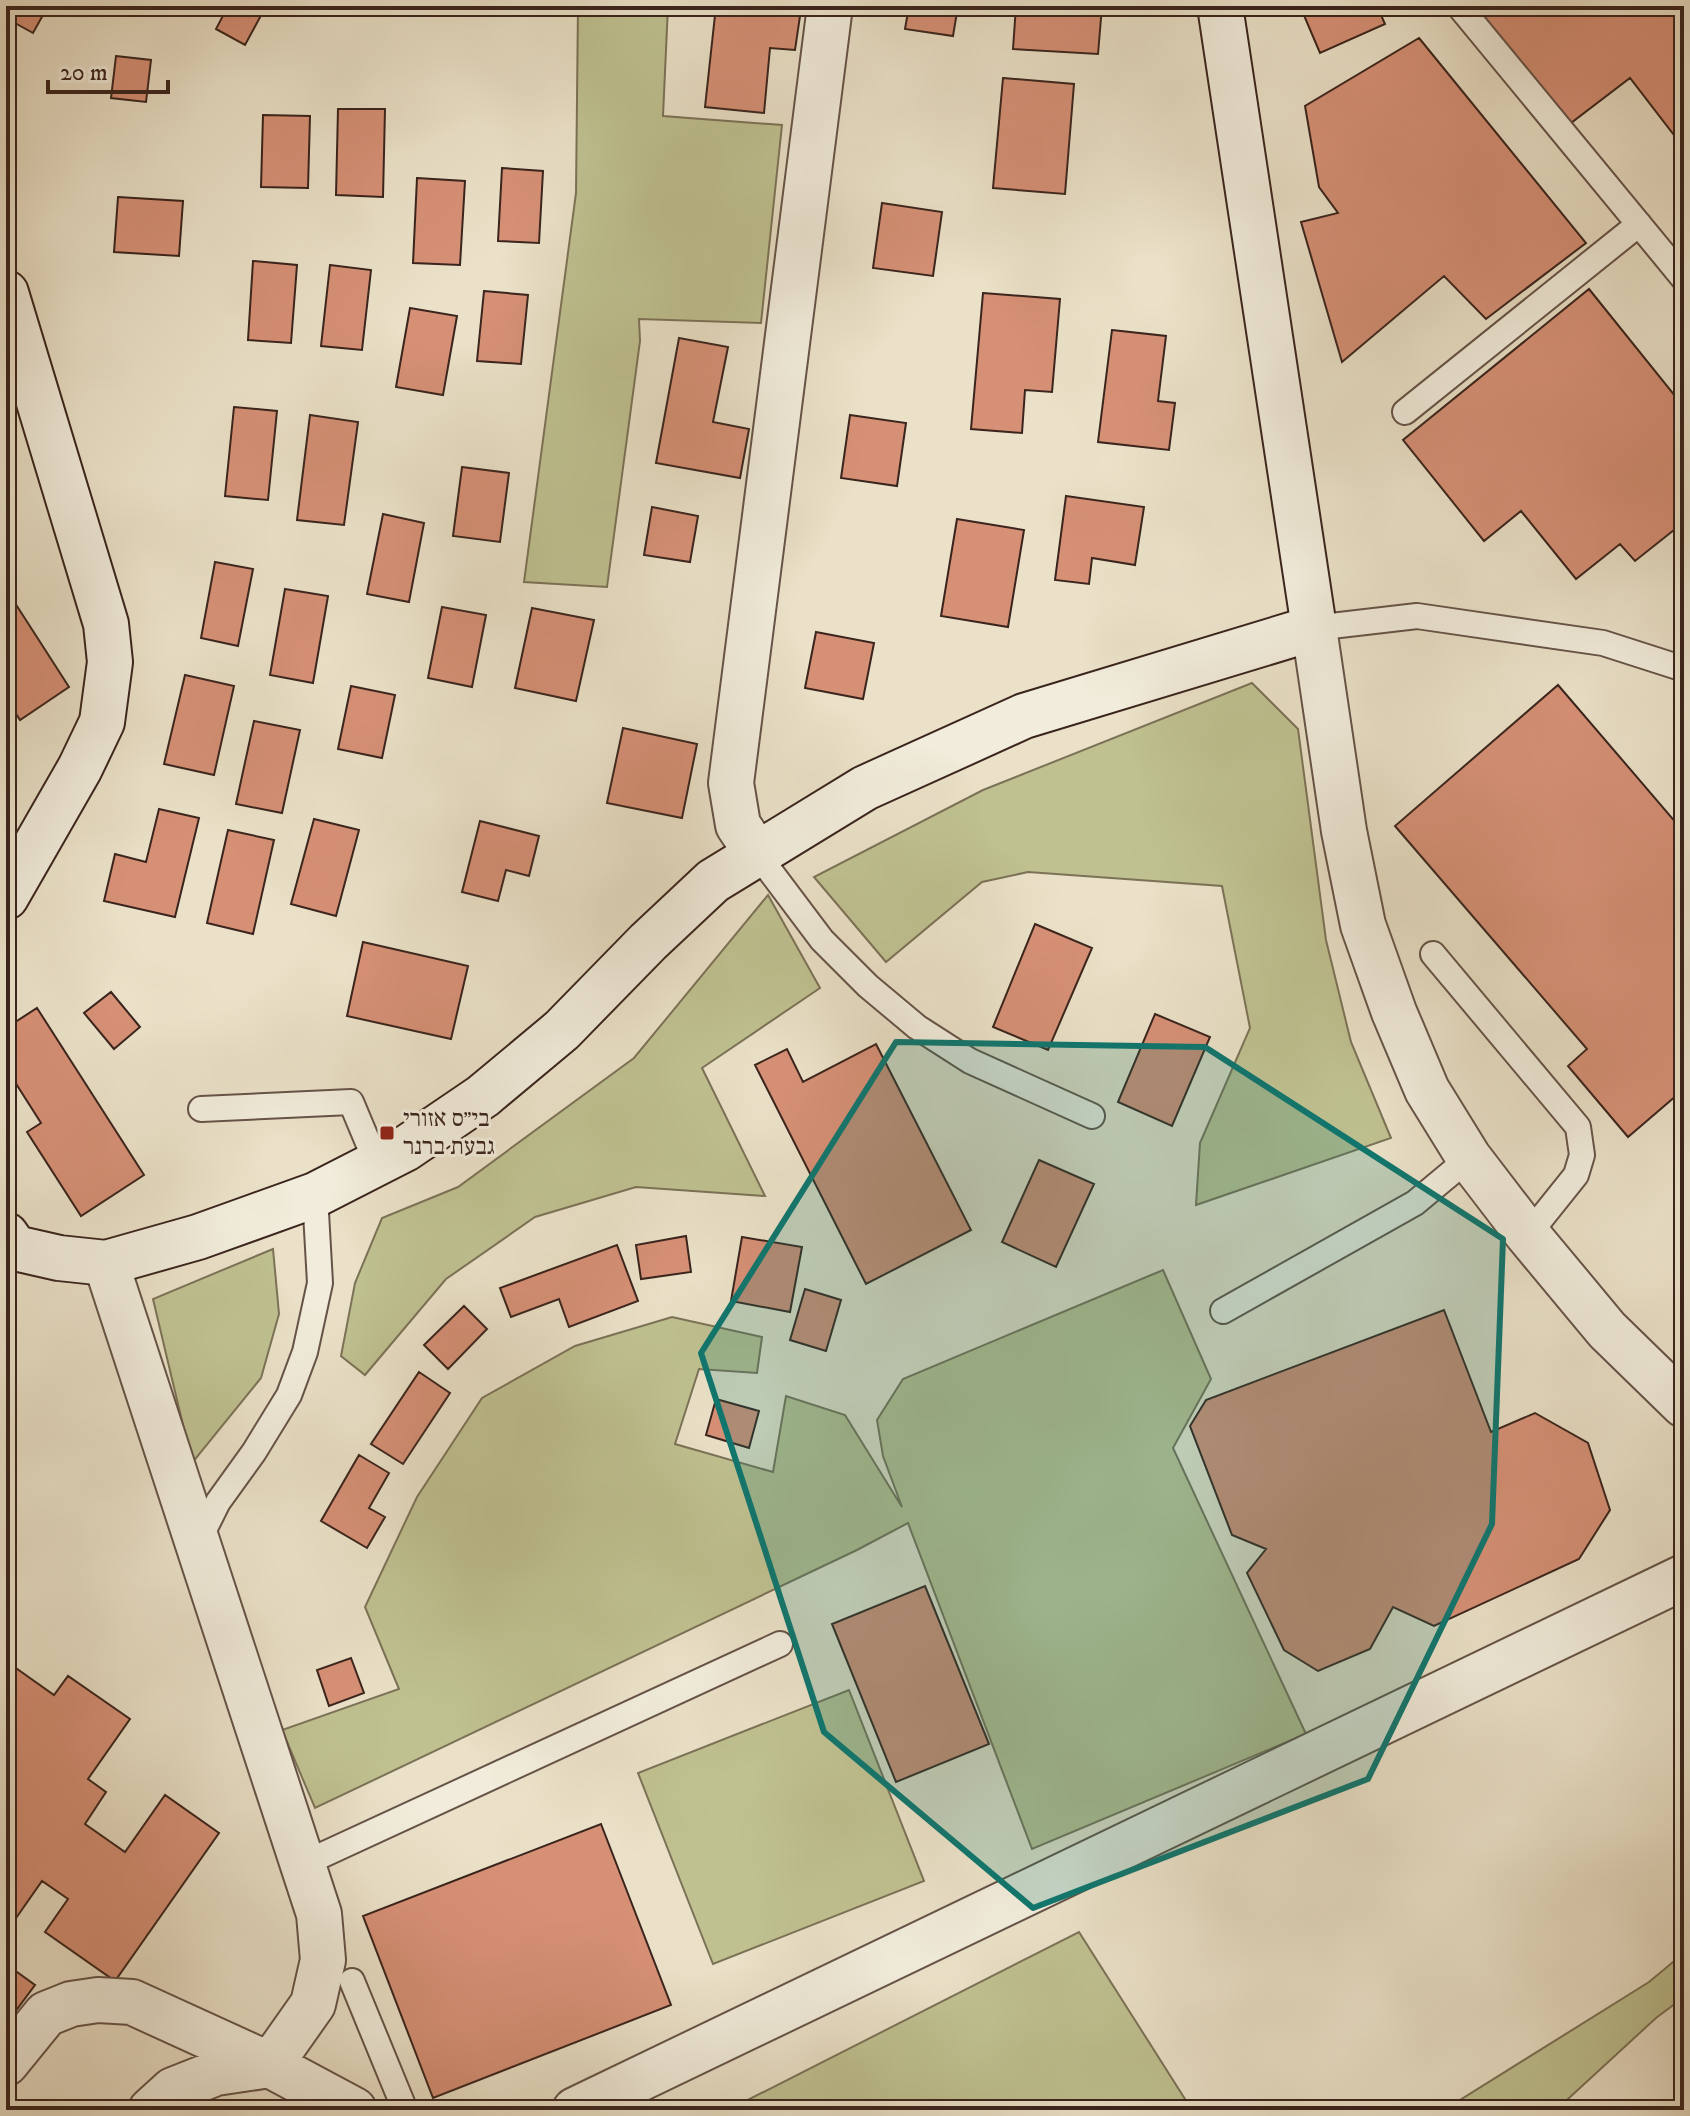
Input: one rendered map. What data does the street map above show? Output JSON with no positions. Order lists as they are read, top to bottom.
{
  "places": {
    "transit": ["בי״ס אזורי גבעת ברנר"]
  },
  "scale_bar": "20 m"
}
